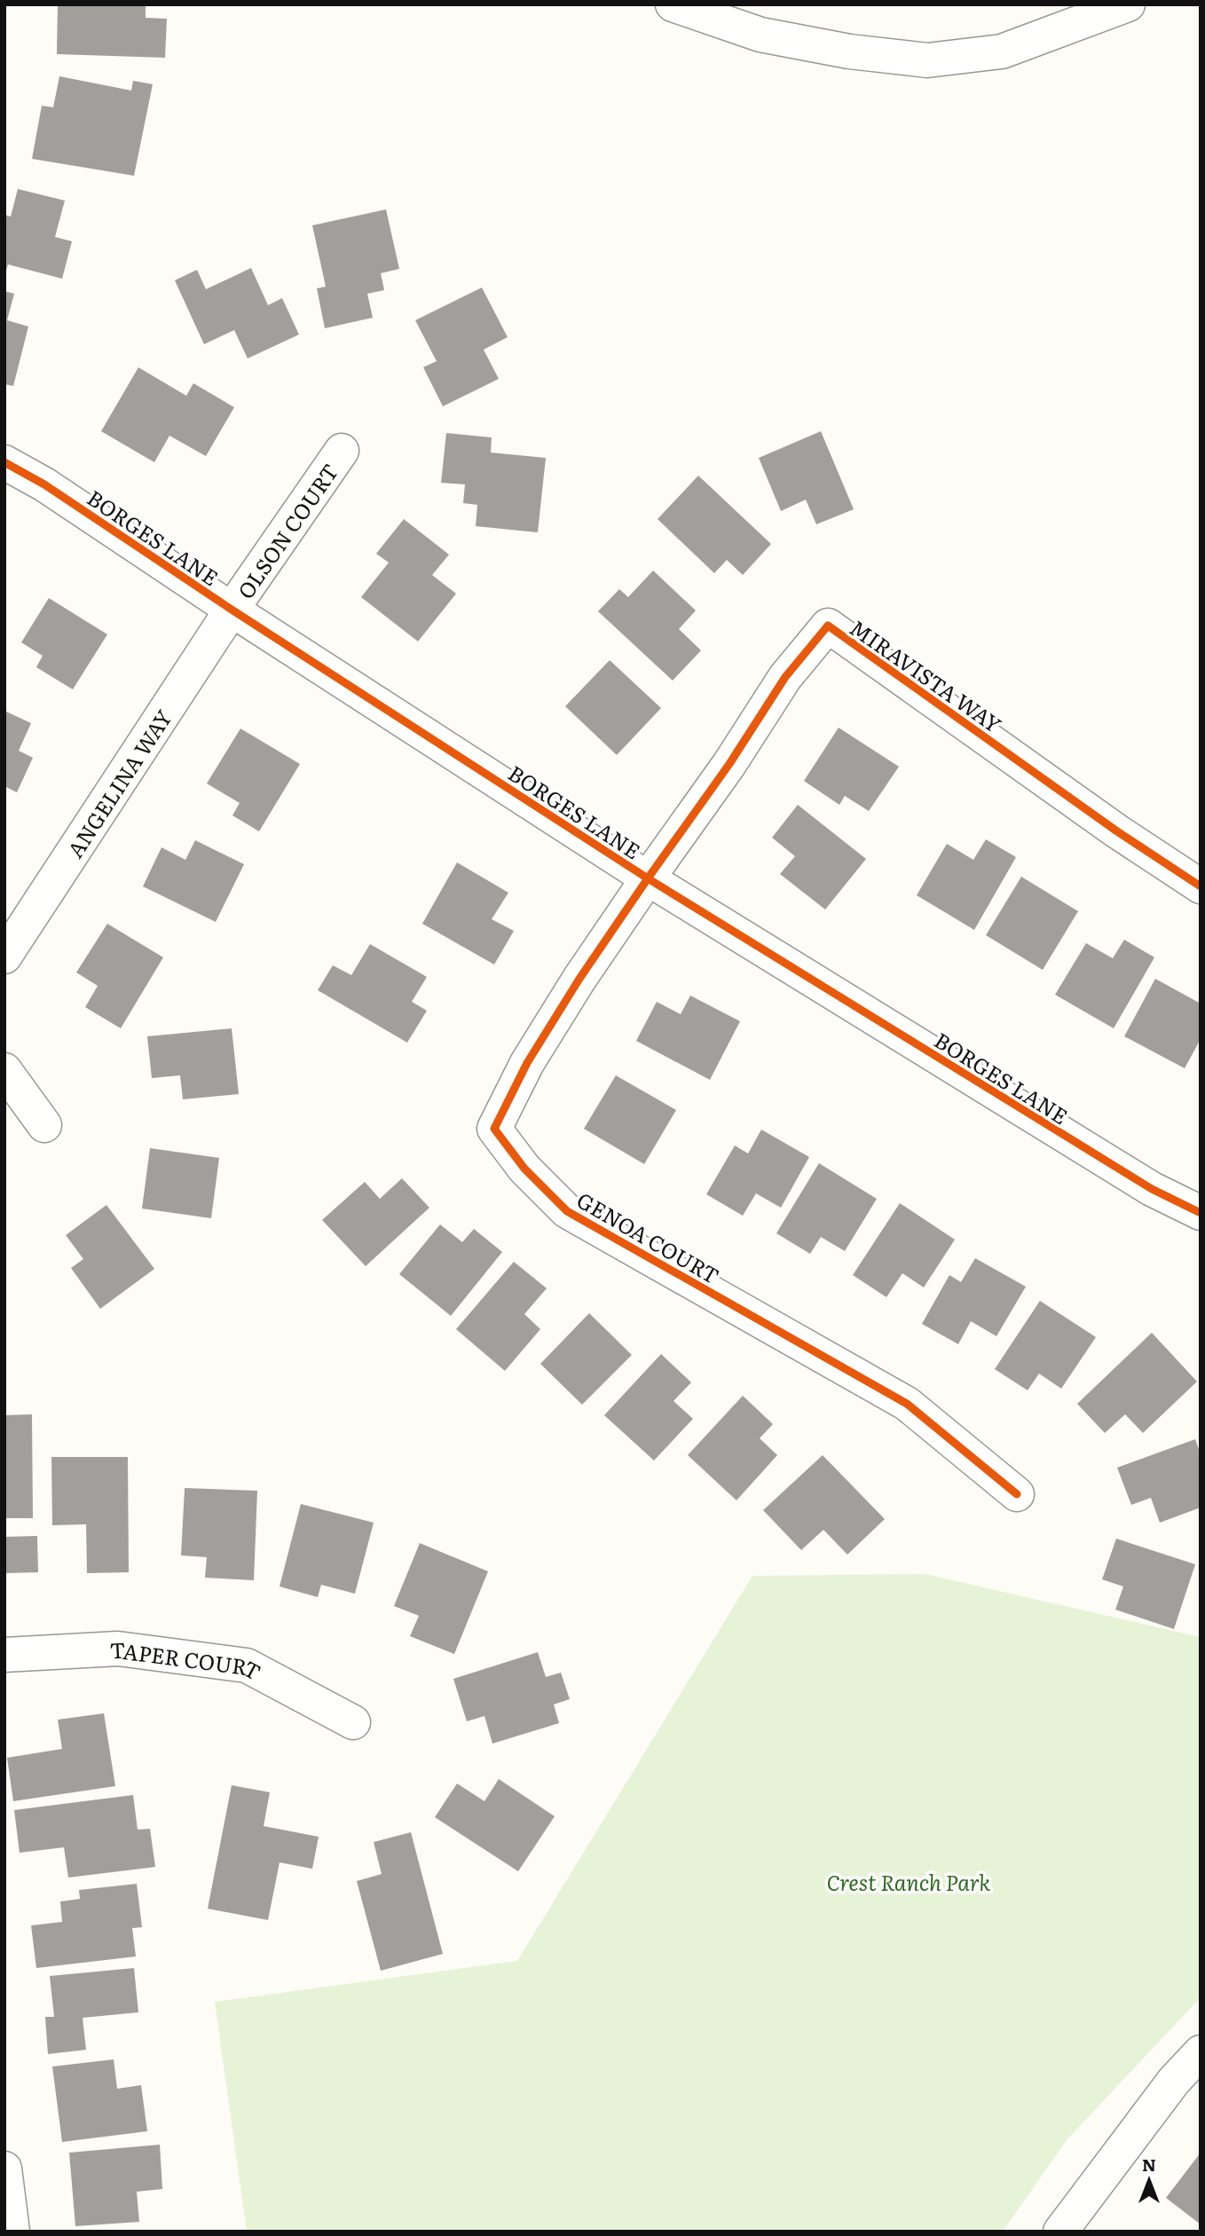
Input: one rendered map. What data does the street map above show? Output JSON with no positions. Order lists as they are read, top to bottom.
{
  "streets": {
    "street": [
      "OLSON COURT",
      "BORGES LANE",
      "MIRAVISTA WAY",
      "ANGELINA WAY",
      "GENOA COURT",
      "TAPER COURT"
    ]
  },
  "crossings": [
    ["OLSON COURT", "BORGES LANE"],
    ["OLSON COURT", "ANGELINA WAY"],
    ["BORGES LANE", "MIRAVISTA WAY"],
    ["BORGES LANE", "ANGELINA WAY"],
    ["BORGES LANE", "GENOA COURT"],
    ["MIRAVISTA WAY", "GENOA COURT"]
  ],
  "parks": ["Crest Ranch Park"],
  "north": "top"
}
